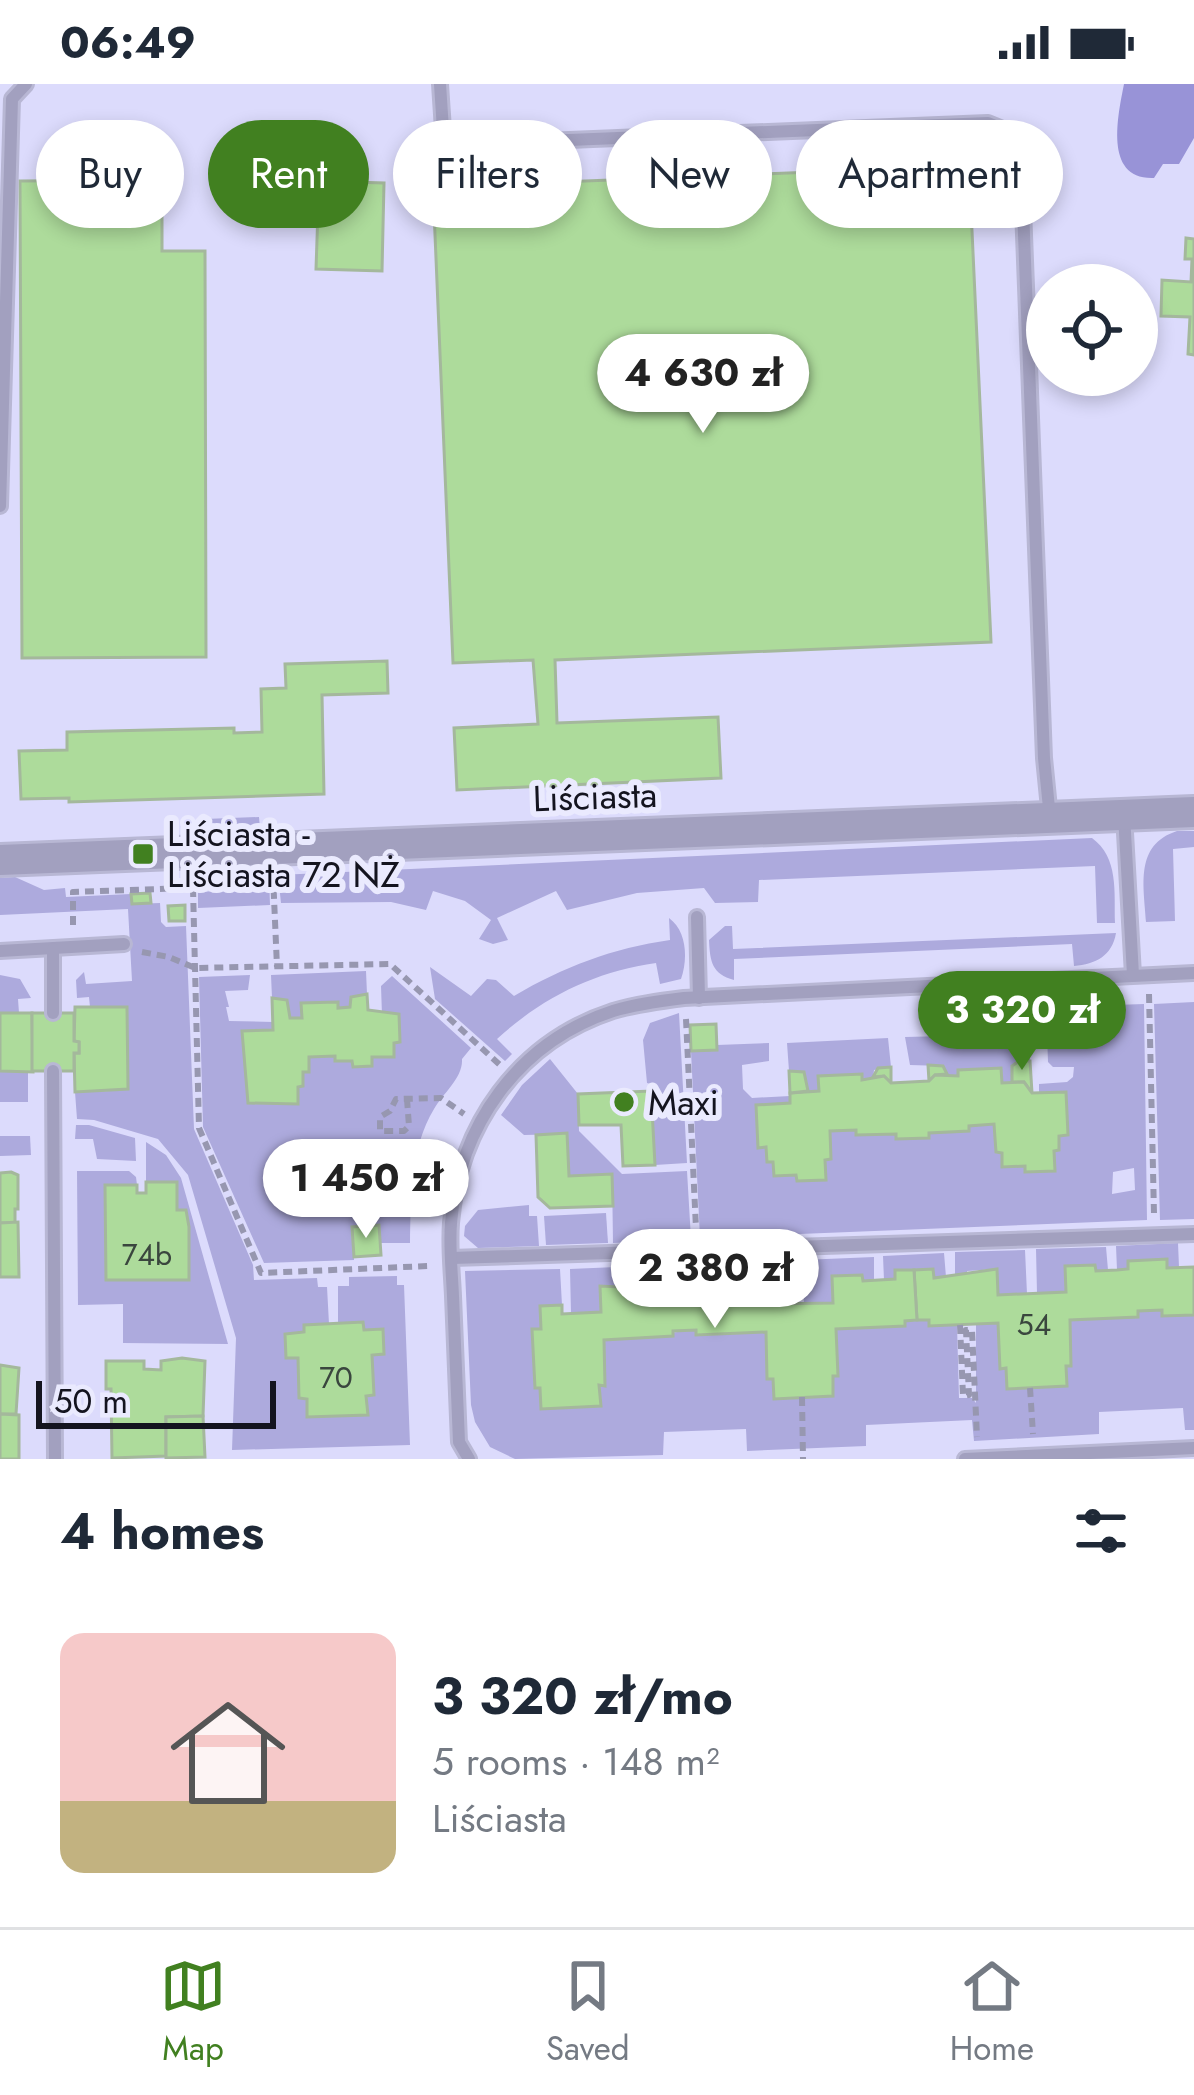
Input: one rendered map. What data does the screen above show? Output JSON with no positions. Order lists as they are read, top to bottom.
{
  "streets": {
    "street": ["Liściasta"]
  },
  "places": {
    "transit": ["Liściasta - Liściasta 72 NŻ"],
    "other": ["Maxi"]
  },
  "house_numbers": ["74b", "54", "70"],
  "scale_bar": "50 m",
  "page": {
    "status": "06:49",
    "chip": [
      "Buy",
      "Rent",
      "Filters",
      "New",
      "Apartment"
    ],
    "price": [
      "4 630 zł",
      "3 320 zł",
      "1 450 zł",
      "2 380 zł"
    ],
    "scale": "50 m",
    "heading": "4 homes",
    "list": [
      {
        "name": "3 320 zł/mo",
        "note": "5 rooms · 148 m² · Liściasta"
      }
    ],
    "tabs": ["Map", "Saved", "Home"]
  }
}
